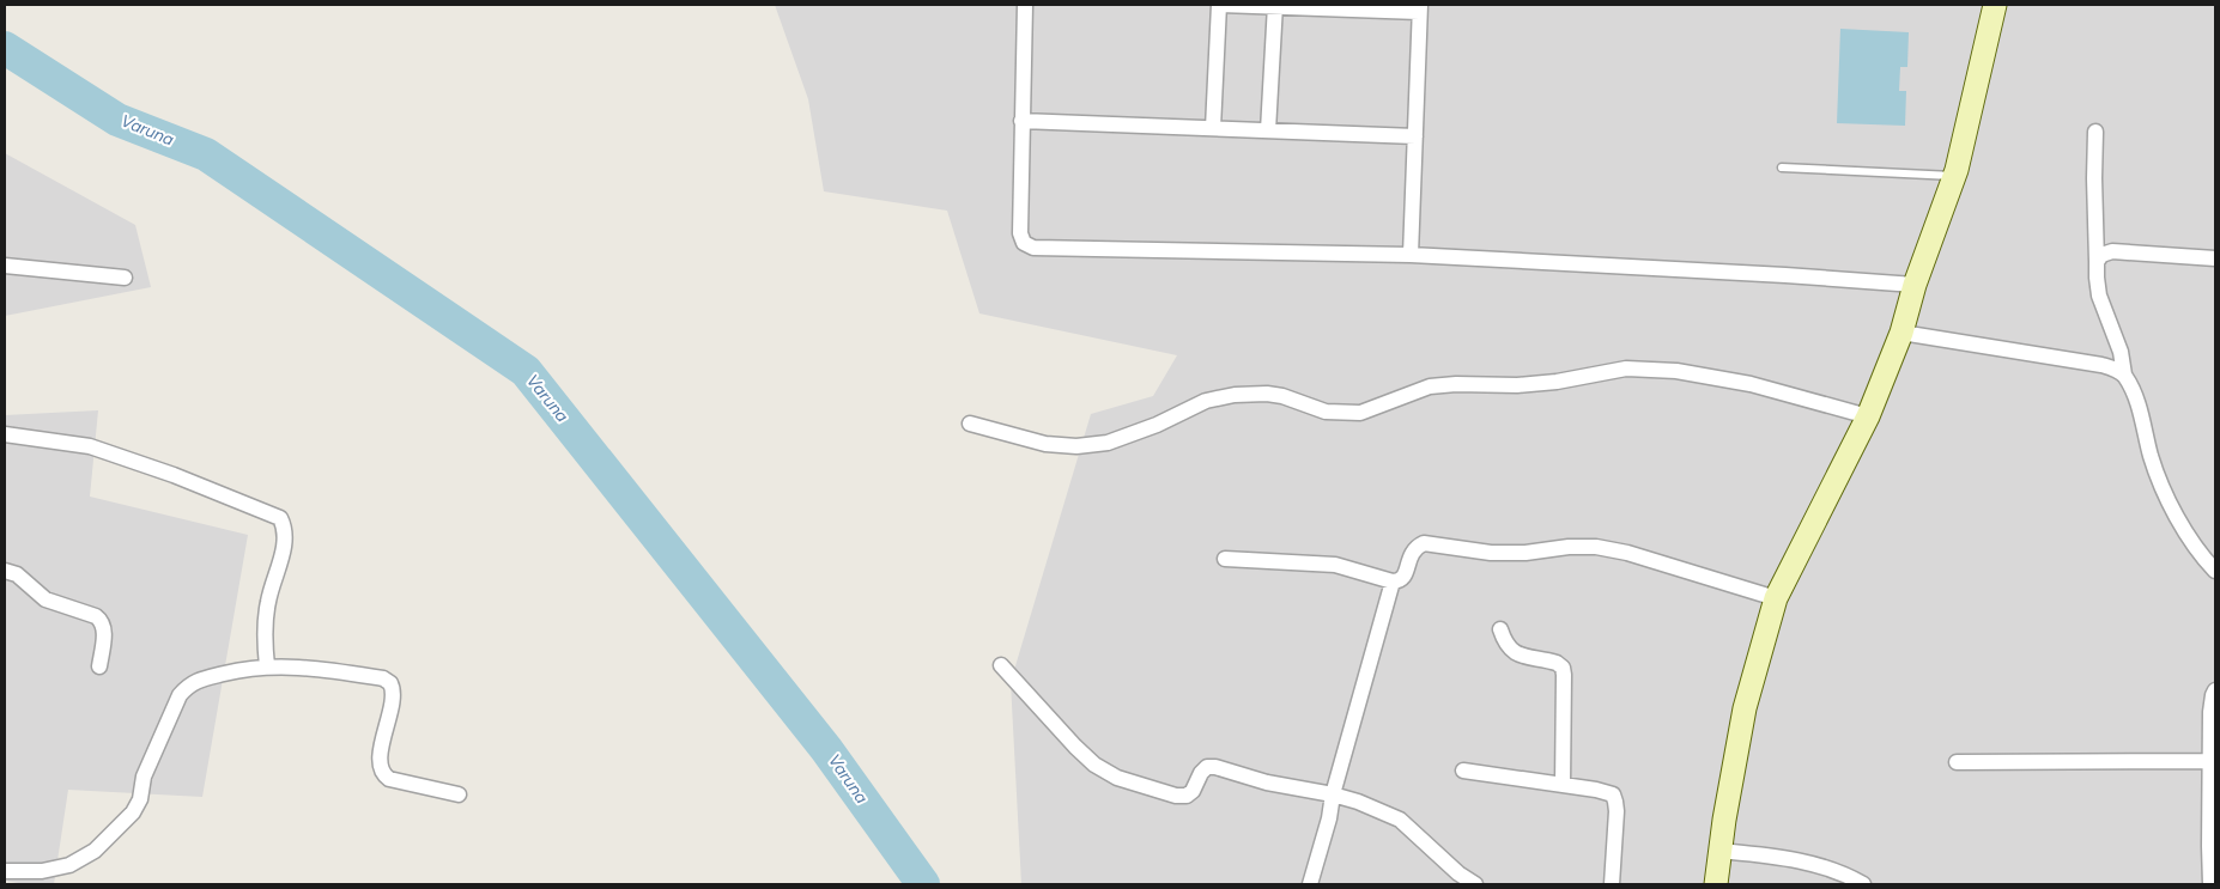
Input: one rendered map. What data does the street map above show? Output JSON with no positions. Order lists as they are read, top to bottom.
{
  "water": ["Varuna"]
}
